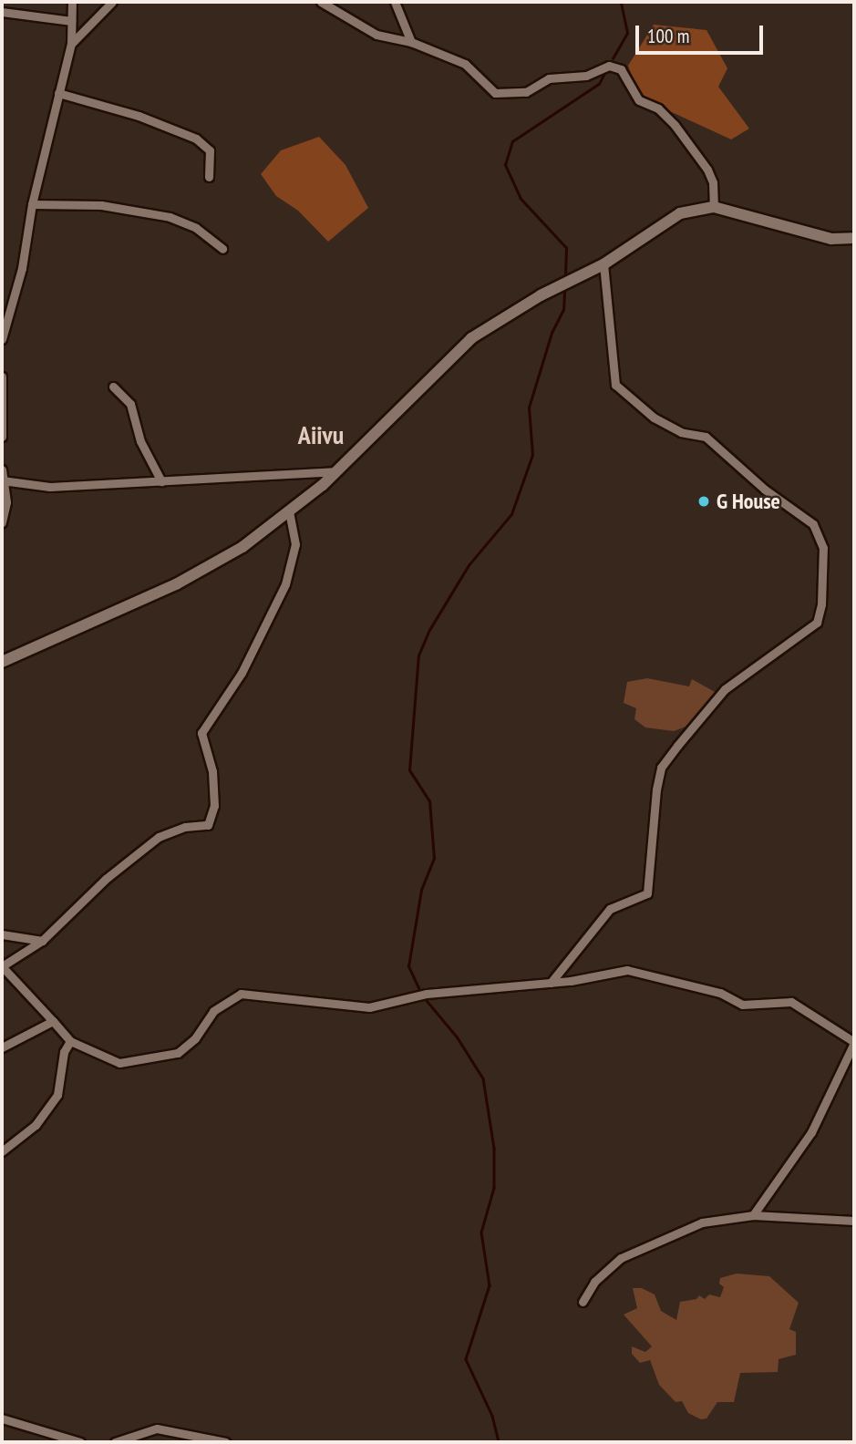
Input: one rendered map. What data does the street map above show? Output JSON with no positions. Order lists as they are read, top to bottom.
{
  "districts": ["Aiivu"],
  "places": ["G House"],
  "scale_bar": "100 m"
}
